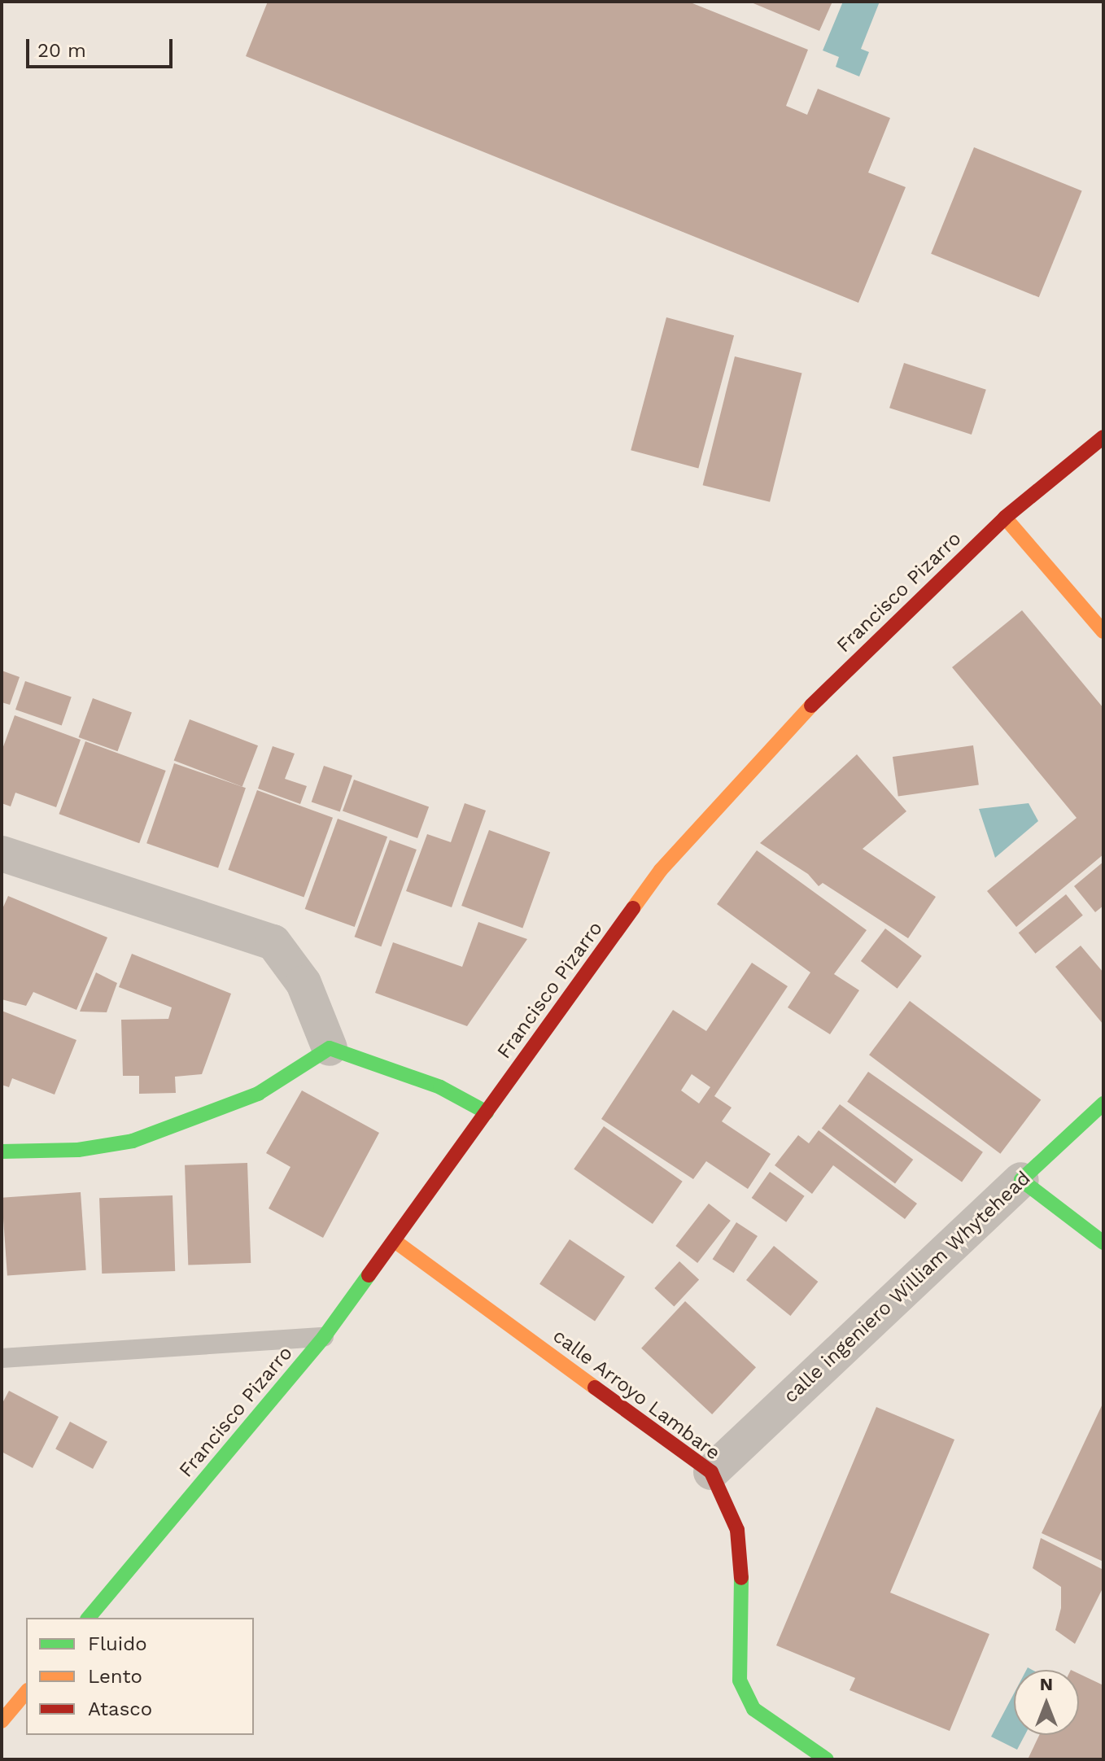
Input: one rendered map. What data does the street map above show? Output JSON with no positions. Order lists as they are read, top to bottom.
{
  "streets": {
    "street": ["Francisco Pizarro", "calle ingeniero William Whytehead", "calle Arroyo Lambare"]
  },
  "crossings": [
    ["Francisco Pizarro", "calle Arroyo Lambare"],
    ["calle ingeniero William Whytehead", "calle Arroyo Lambare"]
  ],
  "legend": ["Fluido", "Lento", "Atasco"],
  "scale_bar": "20 m",
  "north": "top"
}
